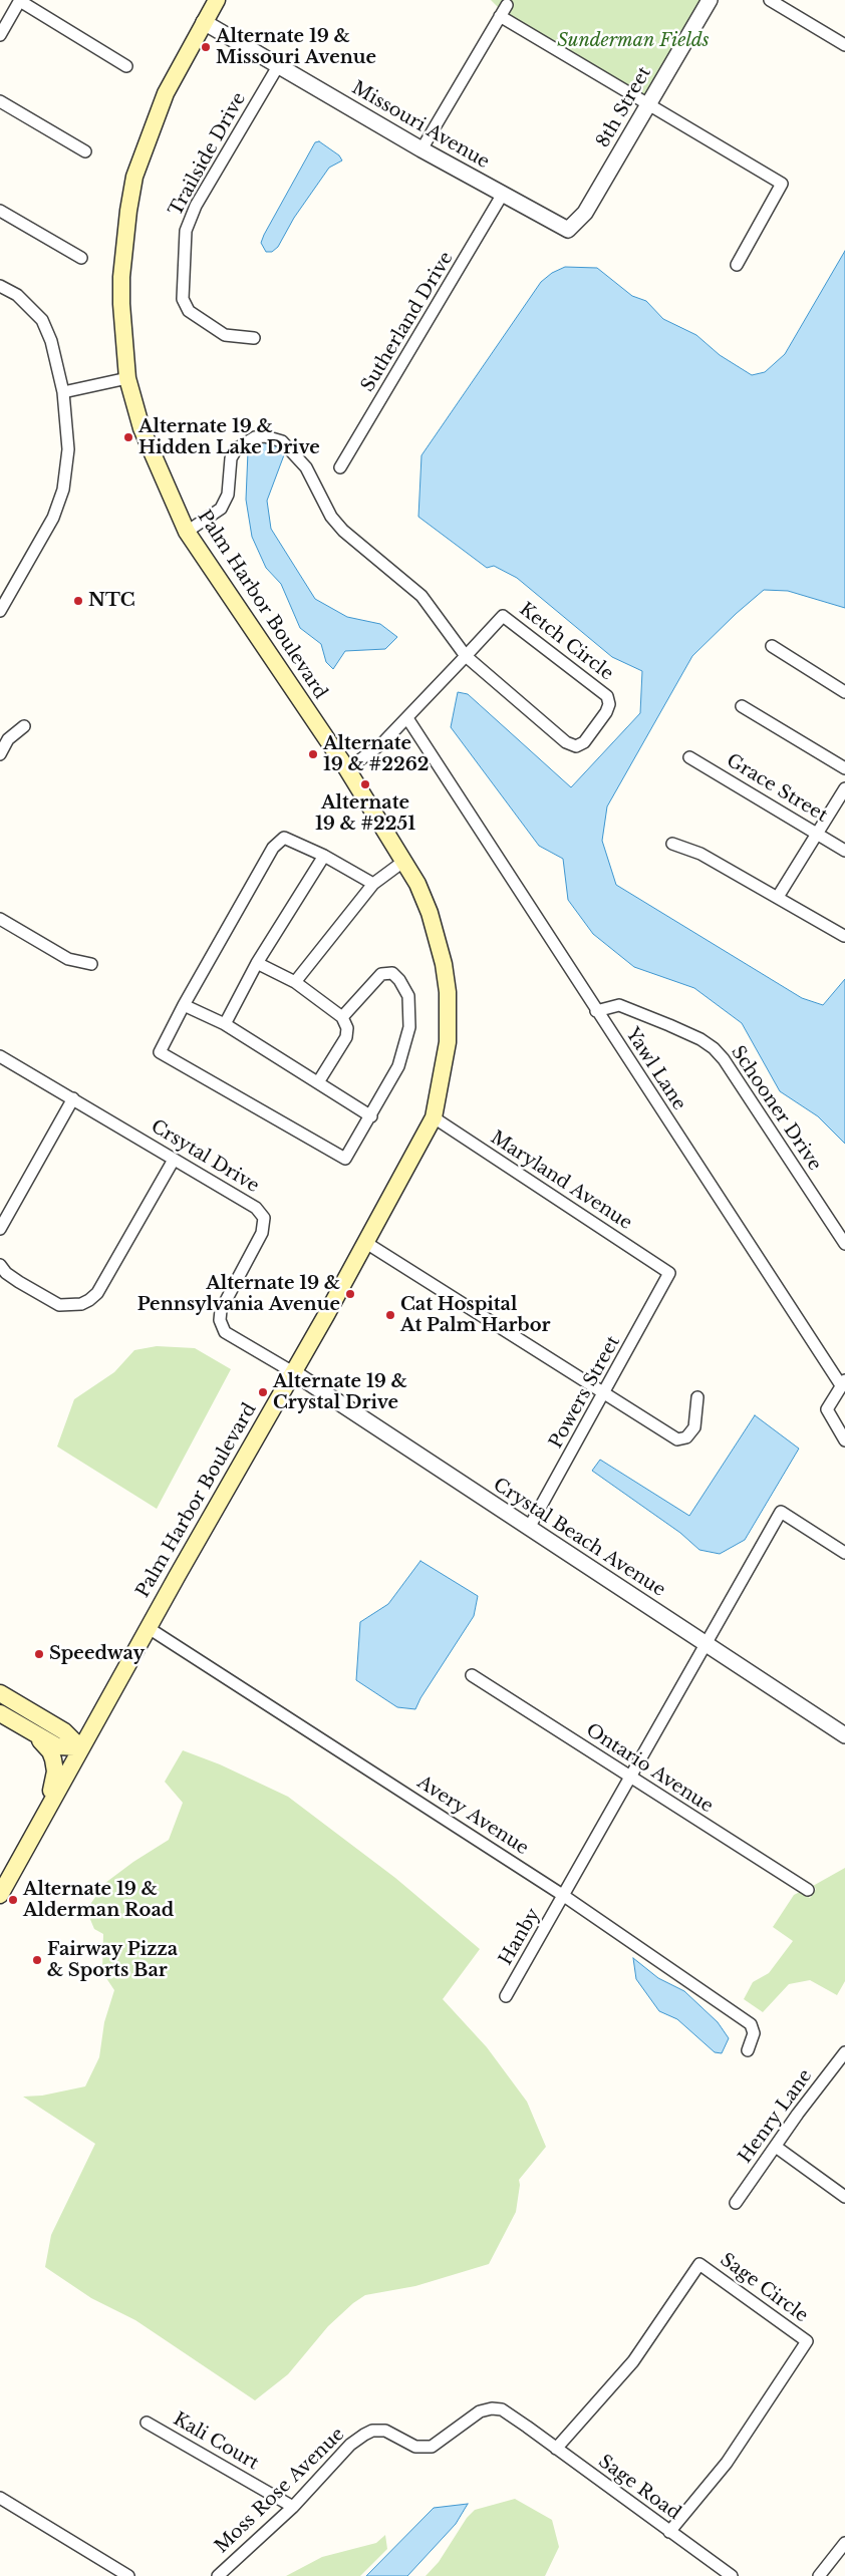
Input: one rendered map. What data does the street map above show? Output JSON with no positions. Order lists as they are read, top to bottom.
{
  "streets": {
    "main road": ["Palm Harbor Boulevard"],
    "street": [
      "8th Street",
      "Missouri Avenue",
      "Trailside Drive",
      "Sutherland Drive",
      "Ketch Circle",
      "Grace Street",
      "Yawl Lane",
      "Schooner Drive",
      "Crsytal Drive",
      "Maryland Avenue",
      "Powers Street",
      "Crystal Beach Avenue",
      "Ontario Avenue",
      "Avery Avenue",
      "Hanby",
      "Henry Lane",
      "Sage Circle",
      "Kali Court",
      "Sage Road",
      "Moss Rose Avenue"
    ]
  },
  "crossings": [
    ["8th Street", "Missouri Avenue"],
    ["Missouri Avenue", "Trailside Drive"],
    ["Missouri Avenue", "Sutherland Drive"],
    ["Missouri Avenue", "Palm Harbor Boulevard"],
    ["Palm Harbor Boulevard", "Ketch Circle"],
    ["Palm Harbor Boulevard", "Crsytal Drive"],
    ["Palm Harbor Boulevard", "Maryland Avenue"],
    ["Palm Harbor Boulevard", "Crystal Beach Avenue"],
    ["Palm Harbor Boulevard", "Avery Avenue"],
    ["Ketch Circle", "Yawl Lane"],
    ["Yawl Lane", "Schooner Drive"],
    ["Crsytal Drive", "Crystal Beach Avenue"],
    ["Maryland Avenue", "Powers Street"],
    ["Powers Street", "Crystal Beach Avenue"],
    ["Crystal Beach Avenue", "Hanby"],
    ["Ontario Avenue", "Hanby"],
    ["Avery Avenue", "Hanby"],
    ["Sage Circle", "Sage Road"],
    ["Kali Court", "Moss Rose Avenue"],
    ["Sage Road", "Moss Rose Avenue"]
  ],
  "parks": ["Sunderman Fields"],
  "places": [
    "Alternate 19 & Missouri Avenue",
    "Alternate 19 & Hidden Lake Drive",
    "NTC",
    "Alternate 19 & #2262",
    "Alternate 19 & #2251",
    "Alternate 19 & Pennsylvania Avenue",
    "Cat Hospital At Palm Harbor",
    "Alternate 19 & Crystal Drive",
    "Speedway",
    "Alternate 19 & Alderman Road",
    "Fairway Pizza & Sports Bar"
  ]
}
